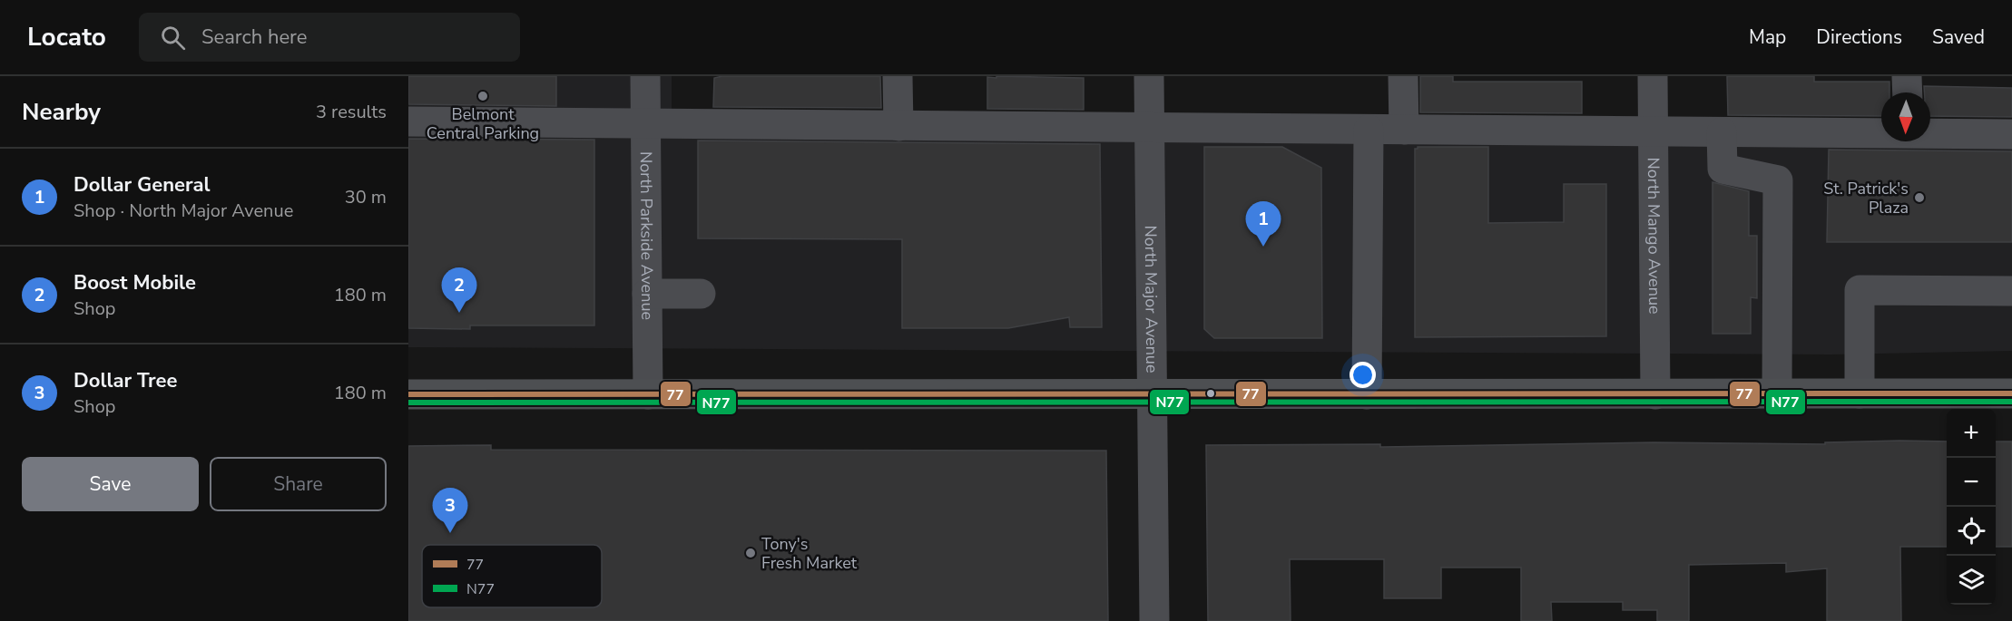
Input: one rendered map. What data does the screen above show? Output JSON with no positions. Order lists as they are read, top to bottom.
{
  "streets": {
    "street": ["North Parkside Avenue", "North Mango Avenue", "North Major Avenue"]
  },
  "places": ["Belmont Central Parking", "St. Patrick's Plaza", "Tony's Fresh Market"],
  "lines": ["transit line 77", "transit line N77"],
  "legend": ["77", "N77"],
  "north": "bottom",
  "page": {
    "header": "Locato",
    "search": "Search here",
    "nav": ["Map", "Directions", "Saved"],
    "heading": ["Nearby", "3 results"],
    "list": [
      {
        "mark": "1",
        "name": "Dollar General",
        "note": "Shop · North Major Avenue",
        "value": "30 m"
      },
      {
        "mark": "2",
        "name": "Boost Mobile",
        "note": "Shop",
        "value": "180 m"
      },
      {
        "mark": "3",
        "name": "Dollar Tree",
        "note": "Shop",
        "value": "180 m"
      }
    ],
    "pins": ["1", "2", "3"],
    "map_buttons": ["+", "−"],
    "buttons": ["Save", "Share"]
  }
}
